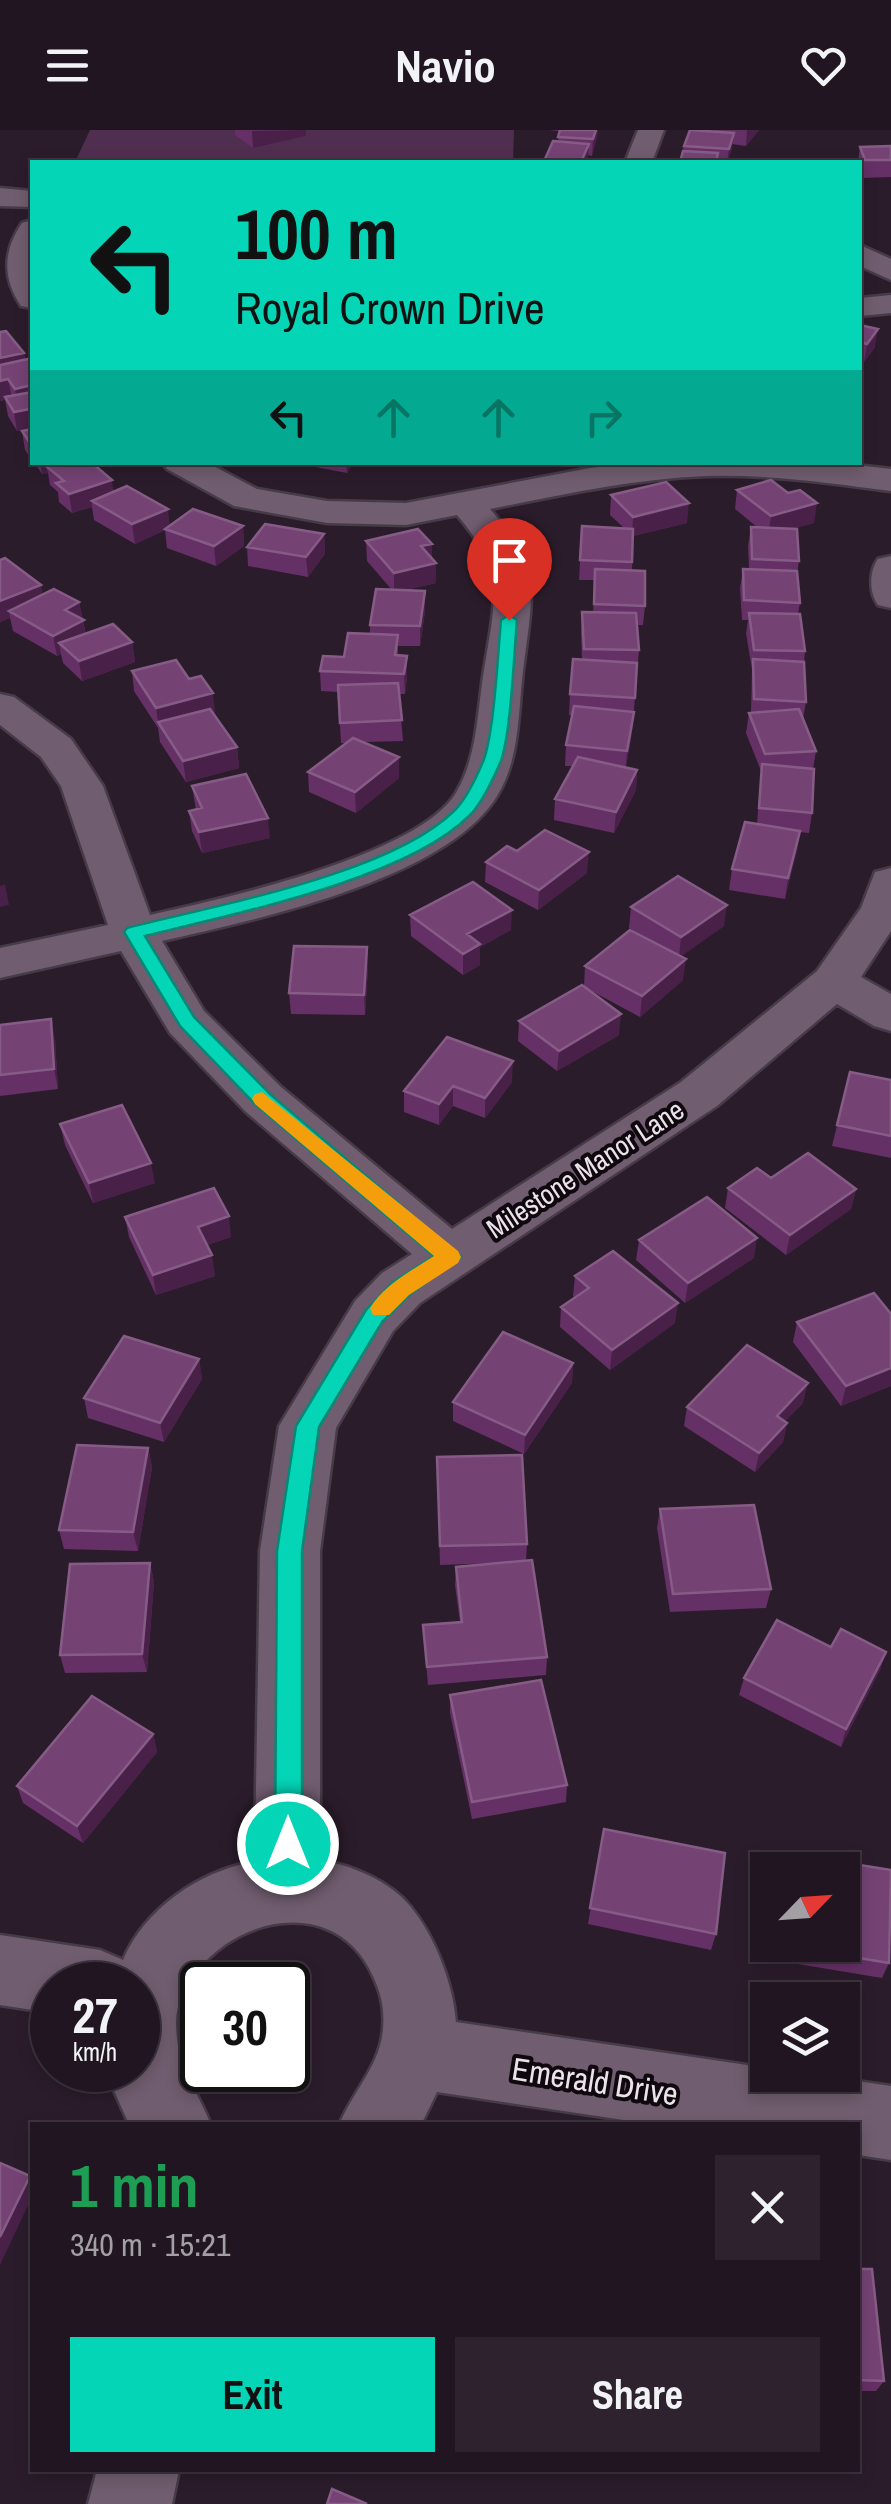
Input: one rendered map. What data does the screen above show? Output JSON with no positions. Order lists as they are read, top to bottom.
{
  "streets": {
    "street": ["Milestone Manor Lane", "Emerald Drive"]
  },
  "north": "top right",
  "page": {
    "header": "Navio",
    "turn": ["100 m", "Royal Crown Drive"],
    "speed": "27 km/h",
    "limit": "30",
    "heading": ["1 min", "340 m · 15:21"],
    "buttons": ["Exit", "Share"]
  }
}
